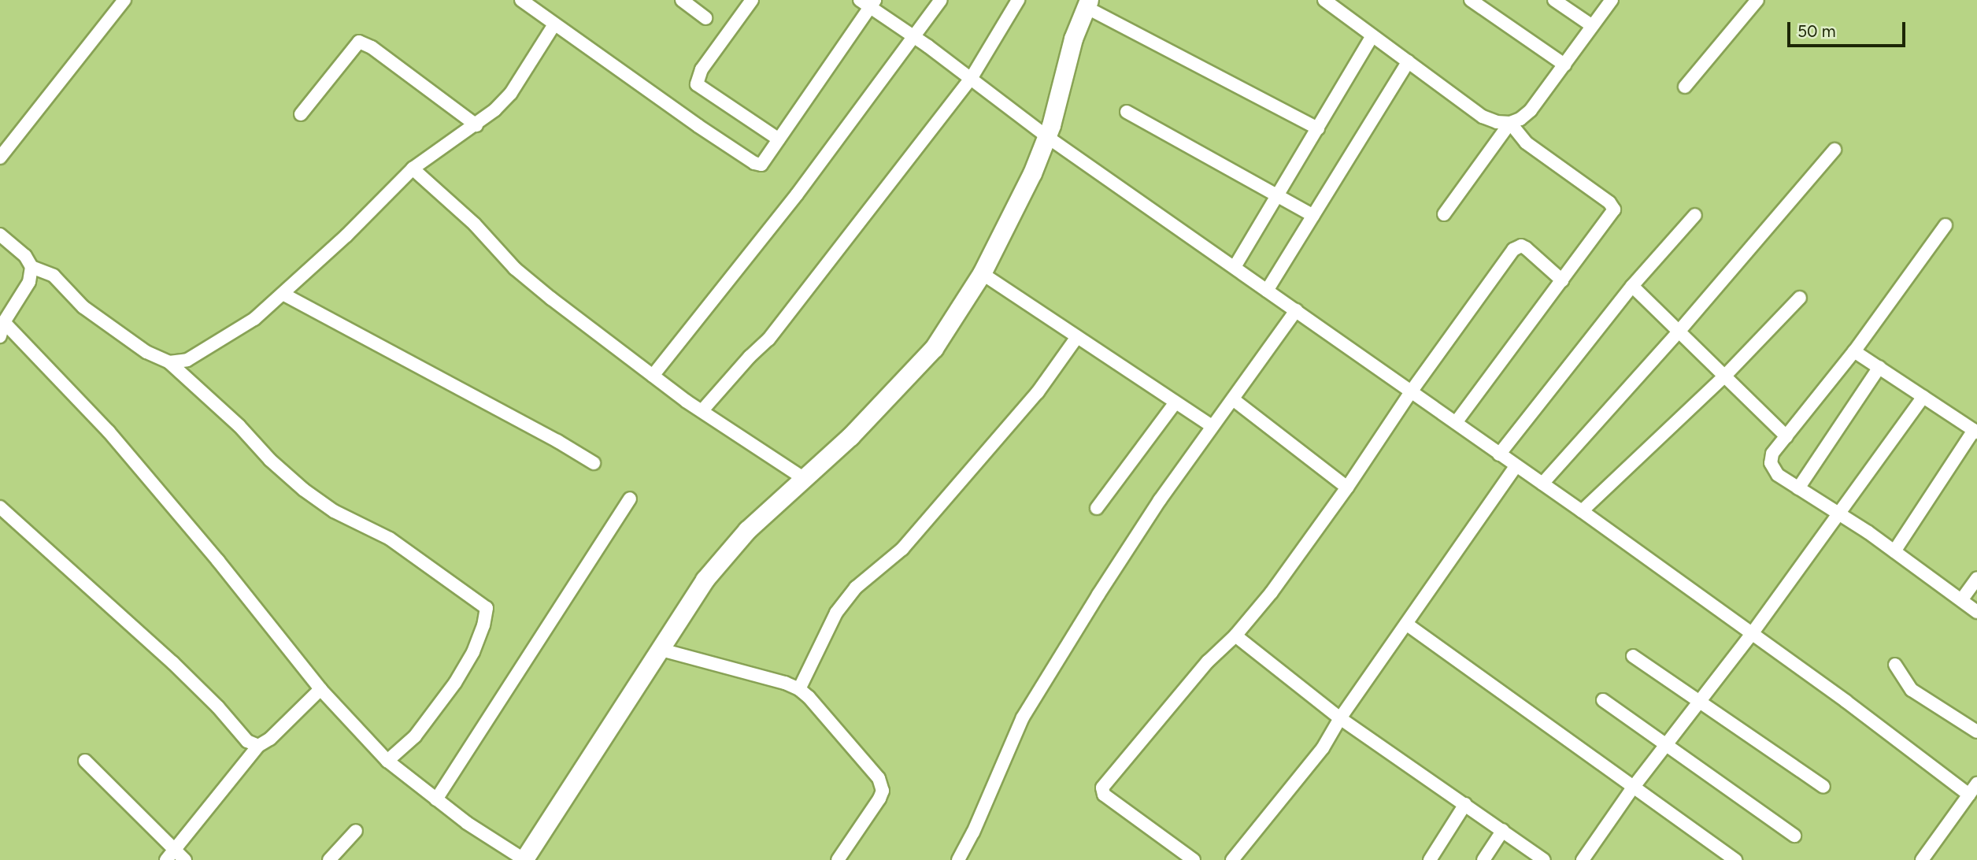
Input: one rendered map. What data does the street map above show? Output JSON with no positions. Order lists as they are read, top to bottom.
{
  "scale_bar": "50 m"
}
